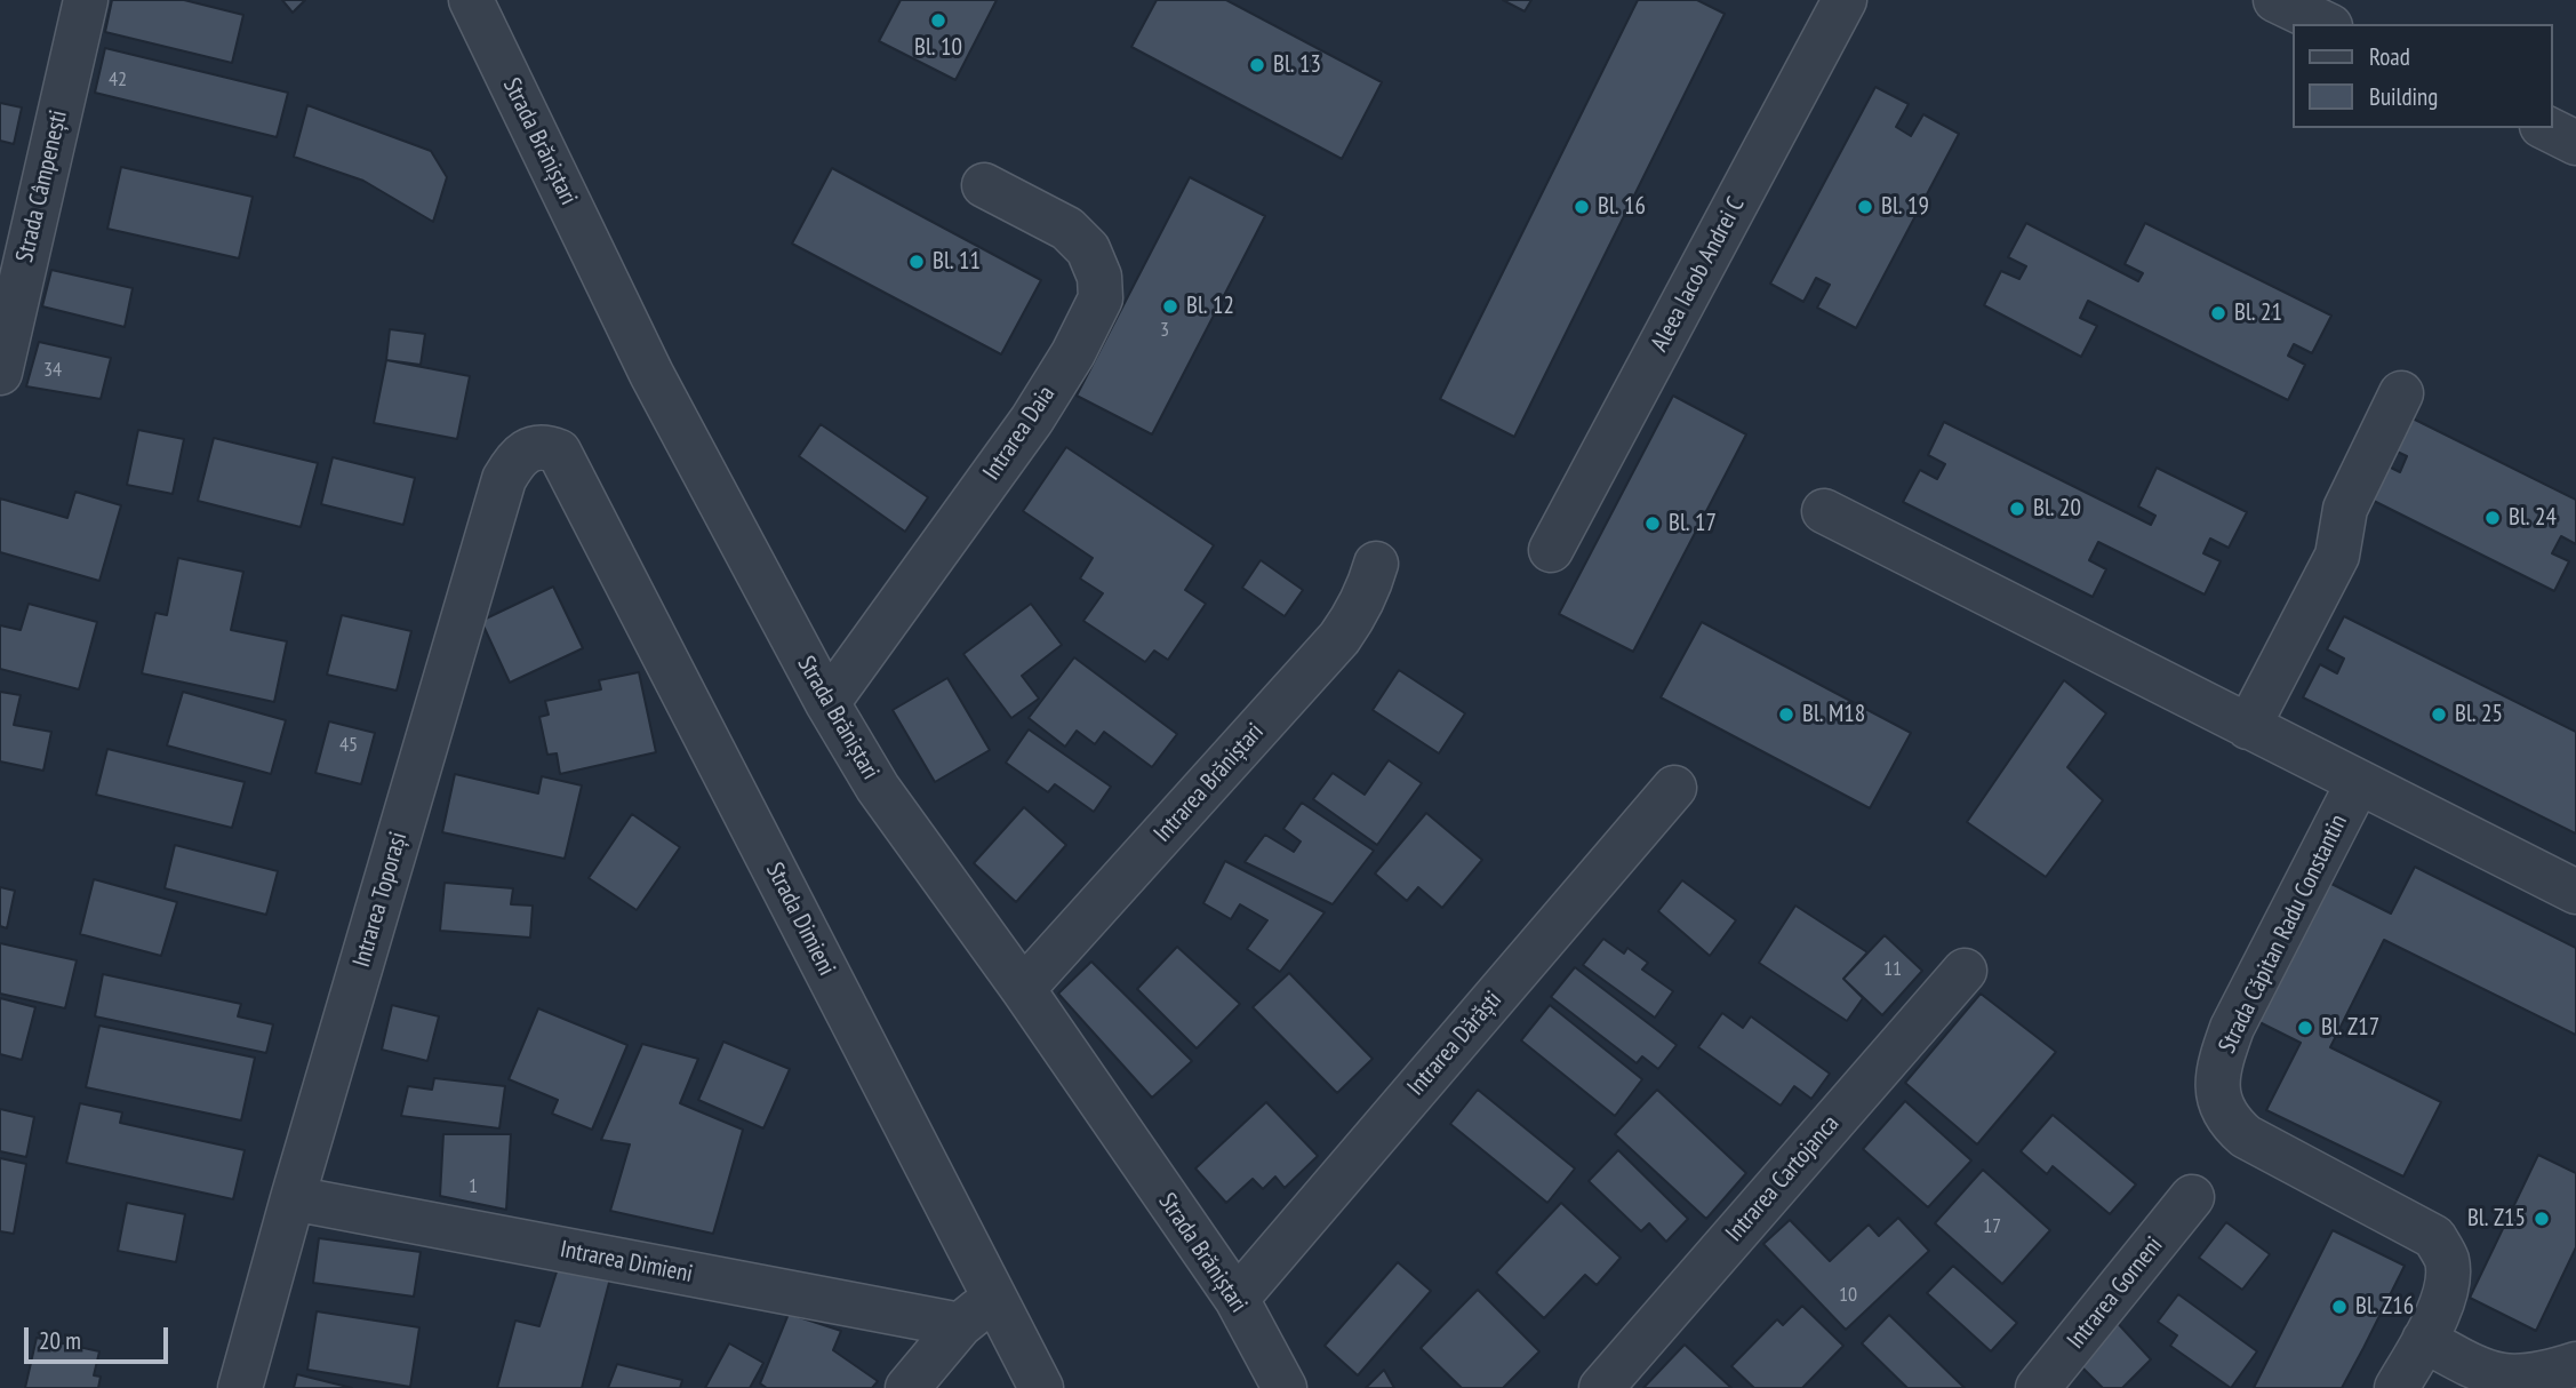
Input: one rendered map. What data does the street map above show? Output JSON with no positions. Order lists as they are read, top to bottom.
{
  "streets": {
    "street": [
      "Strada Brăniștari",
      "Strada Câmpenești",
      "Aleea Iacob Andrei C",
      "Intrarea Daia",
      "Intrarea Brăniștari",
      "Intrarea Toporași",
      "Strada Dimieni",
      "Strada Căpitan Radu Constantin",
      "Intrarea Dărăști",
      "Intrarea Cartojanca",
      "Intrarea Dimieni",
      "Intrarea Gorneni"
    ]
  },
  "crossings": [
    ["Strada Brăniștari", "Intrarea Daia"],
    ["Strada Brăniștari", "Intrarea Brăniștari"],
    ["Strada Brăniștari", "Intrarea Dărăști"],
    ["Intrarea Toporași", "Strada Dimieni"],
    ["Intrarea Toporași", "Intrarea Dimieni"]
  ],
  "places": [
    "Bl. 10",
    "Bl. 13",
    "Bl. 16",
    "Bl. 19",
    "Bl. 11",
    "Bl. 12",
    "Bl. 21",
    "Bl. 20",
    "Bl. 24",
    "Bl. 17",
    "Bl. M18",
    "Bl. 25",
    "Bl. Z17",
    "Bl. Z15",
    "Bl. Z16"
  ],
  "house_numbers": [
    "42",
    "3",
    "34",
    "45",
    "11",
    "1",
    "17",
    "10"
  ],
  "legend": ["Road", "Building"],
  "scale_bar": "20 m"
}
